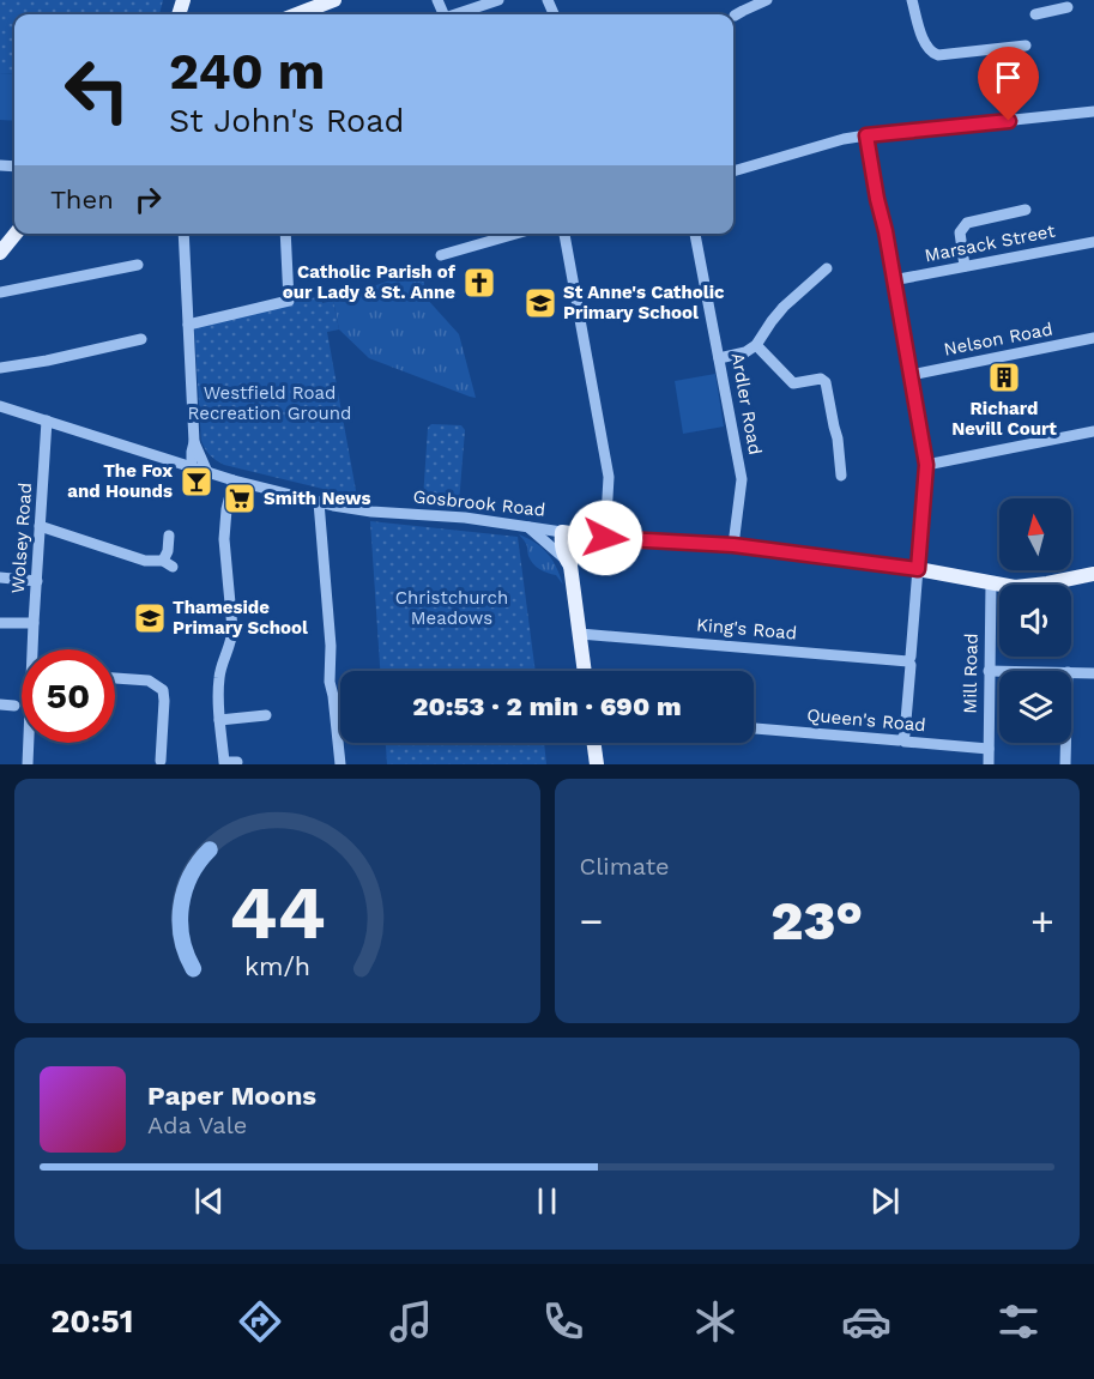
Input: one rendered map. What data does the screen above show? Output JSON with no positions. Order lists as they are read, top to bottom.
{
  "streets": {
    "main road": ["Gosbrook Road"],
    "street": [
      "Marsack Street",
      "Nelson Road",
      "Ardler Road",
      "Wolsey Road",
      "King's Road",
      "Mill Road",
      "Queen's Road"
    ]
  },
  "crossings": [
    ["Ardler Road", "Gosbrook Road"],
    ["Gosbrook Road", "Wolsey Road"],
    ["Gosbrook Road", "Mill Road"],
    ["Mill Road", "Queen's Road"]
  ],
  "parks": ["Westfield Road Recreation Ground", "Christchurch Meadows"],
  "places": {
    "church": ["Catholic Parish of our Lady & St. Anne"],
    "school or university": ["St Anne's Catholic Primary School", "Thameside Primary School"],
    "building": ["Richard Nevill Court"],
    "bar": ["The Fox and Hounds"],
    "supermarket": ["Smith News"]
  },
  "north": "top",
  "page": {
    "turn": ["240 m", "St John's Road"],
    "then": "Then",
    "limit": "50",
    "trip": "20:53 · 2 min · 690 m",
    "tile": "Climate",
    "heat": ["−", "23°", "+"],
    "song": ["Paper Moons", "Ada Vale"],
    "tabs": "20:51",
    "gauge": ["44", "km/h"]
  }
}
